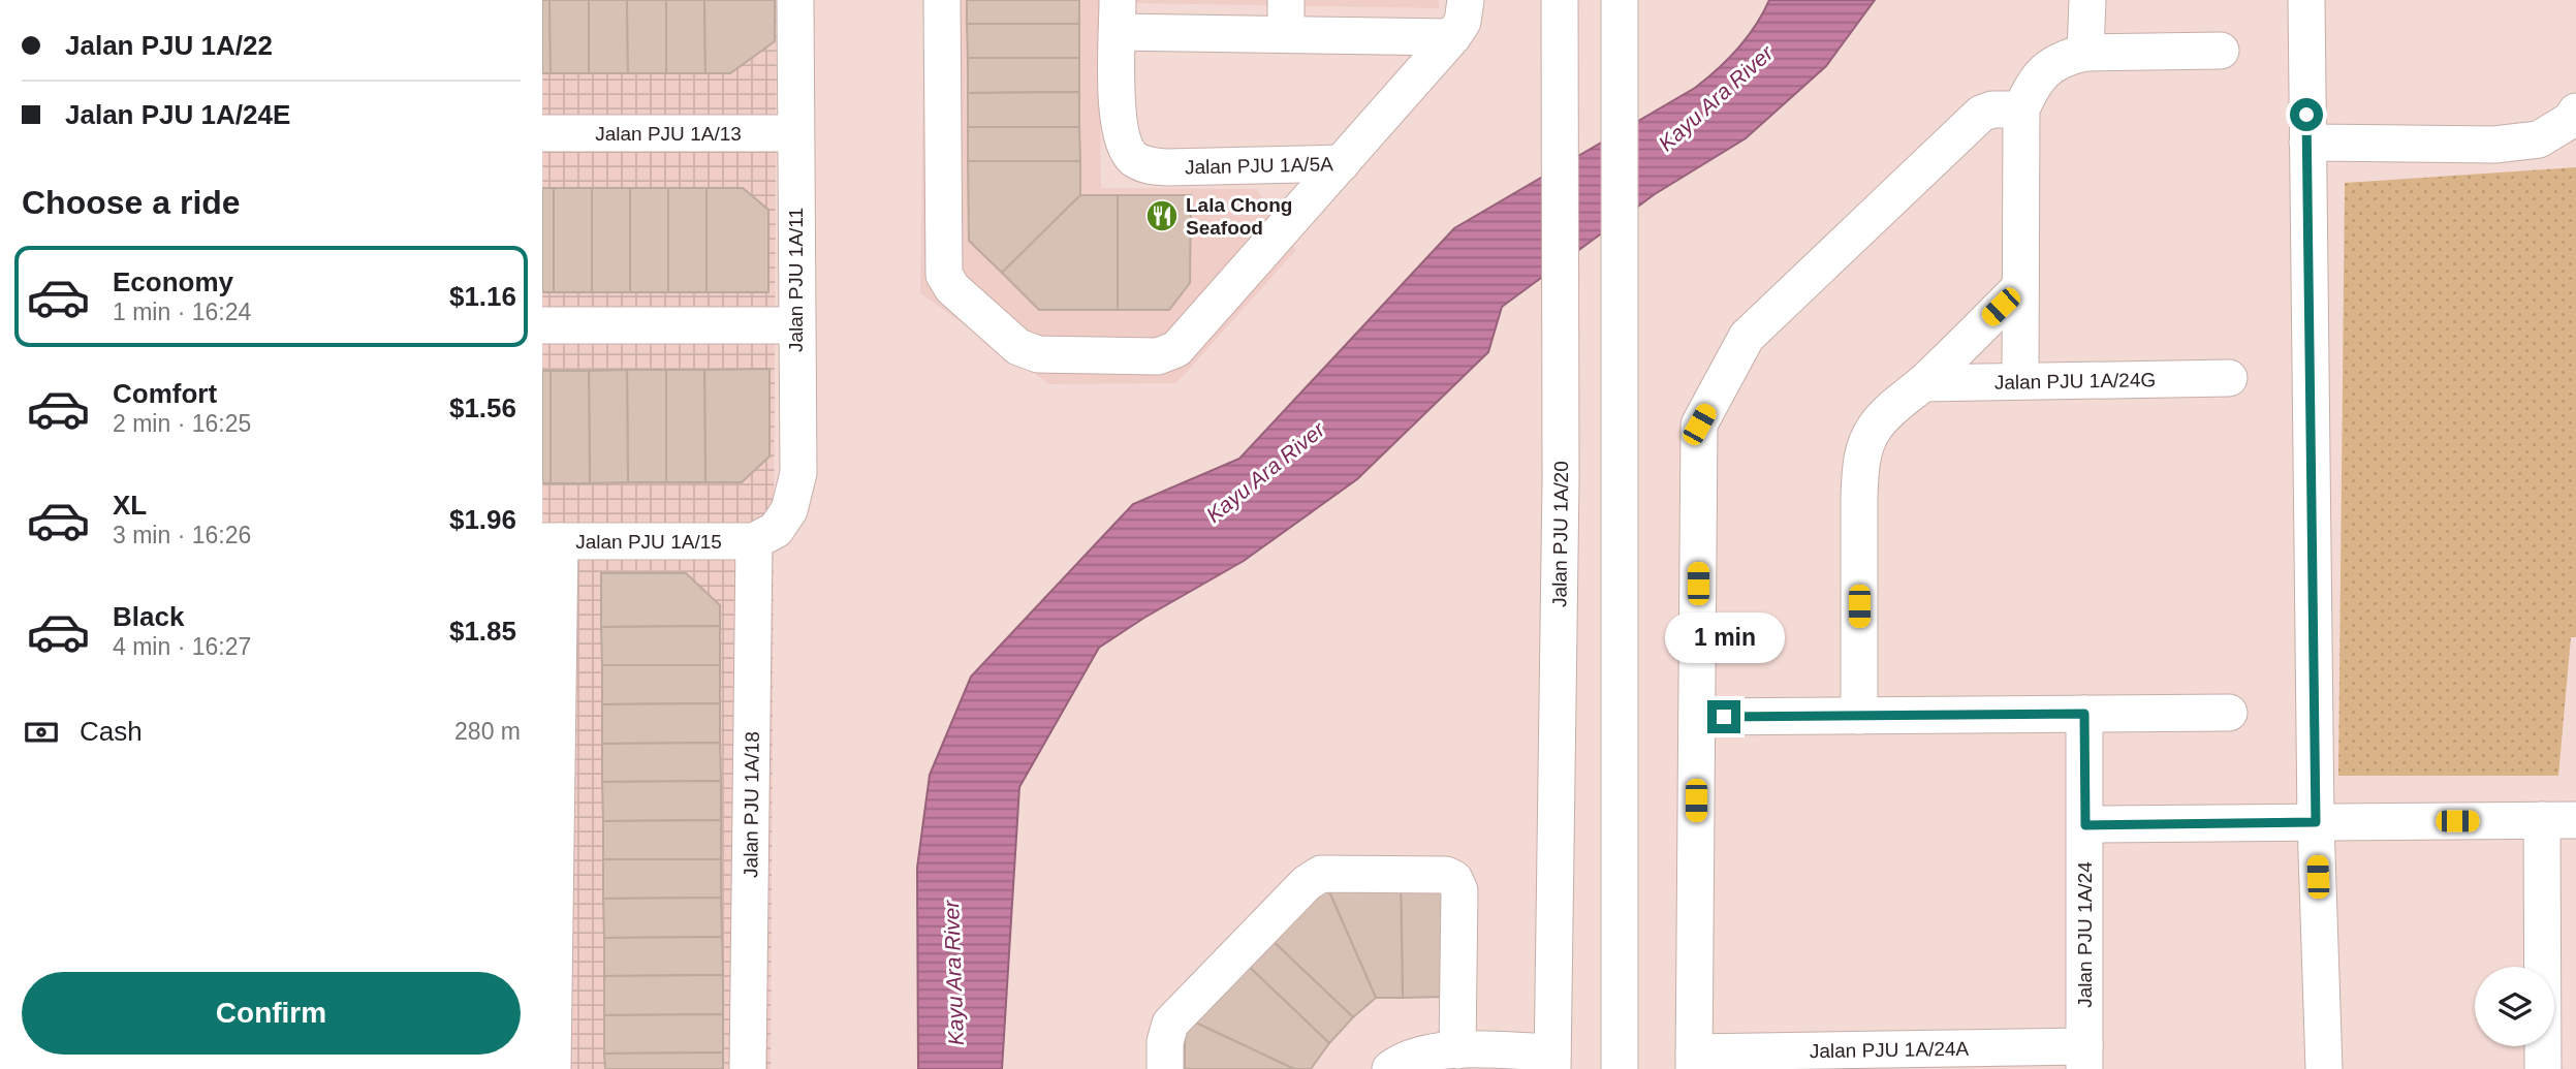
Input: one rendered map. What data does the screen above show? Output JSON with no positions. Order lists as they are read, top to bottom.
{
  "streets": {
    "street": [
      "Jalan PJU 1A/13",
      "Jalan PJU 1A/5A",
      "Jalan PJU 1A/11",
      "Jalan PJU 1A/24G",
      "Jalan PJU 1A/20",
      "Jalan PJU 1A/15",
      "Jalan PJU 1A/18",
      "Jalan PJU 1A/24",
      "Jalan PJU 1A/24A"
    ]
  },
  "crossings": [
    ["Jalan PJU 1A/13", "Jalan PJU 1A/11"],
    ["Jalan PJU 1A/11", "Jalan PJU 1A/15"],
    ["Jalan PJU 1A/11", "Jalan PJU 1A/18"],
    ["Jalan PJU 1A/15", "Jalan PJU 1A/18"],
    ["Jalan PJU 1A/24", "Jalan PJU 1A/24A"]
  ],
  "water": ["Kayu Ara River"],
  "places": {
    "restaurant": ["Lala Chong Seafood"]
  },
  "page": {
    "banner": ["Jalan PJU 1A/22", "Jalan PJU 1A/24E"],
    "heading": "Choose a ride",
    "list": [
      {
        "name": "Economy",
        "note": "1 min · 16:24",
        "value": "$1.16"
      },
      {
        "name": "Comfort",
        "note": "2 min · 16:25",
        "value": "$1.56"
      },
      {
        "name": "XL",
        "note": "3 min · 16:26",
        "value": "$1.96"
      },
      {
        "name": "Black",
        "note": "4 min · 16:27",
        "value": "$1.85"
      }
    ],
    "bubble": "1 min",
    "pay": ["Cash", "280 m"],
    "buttons": "Confirm"
  }
}
